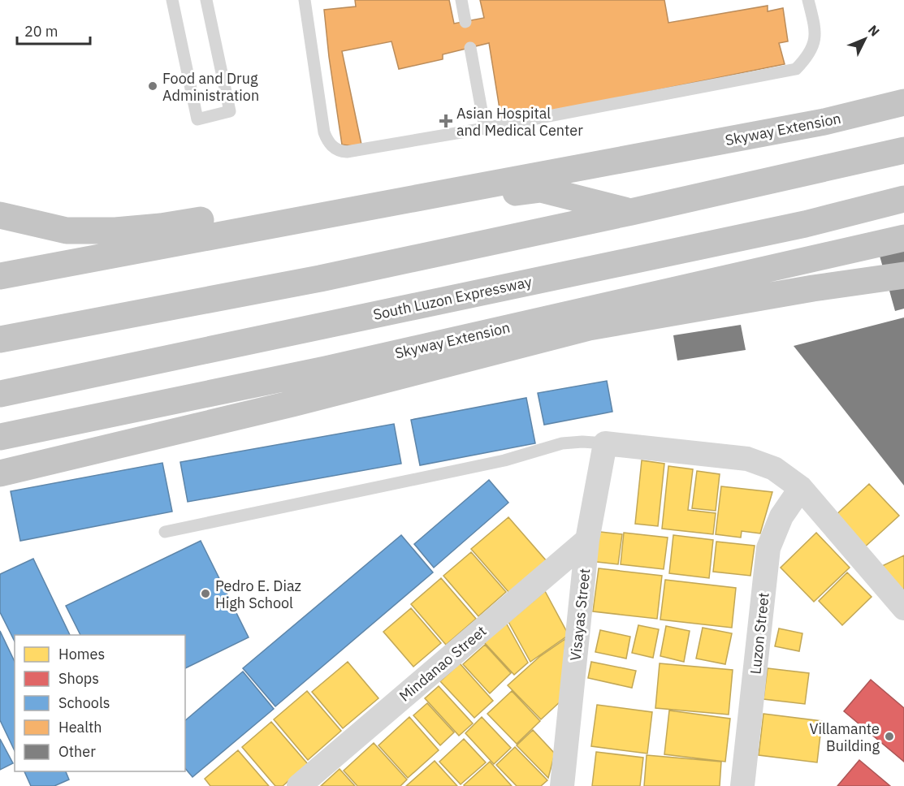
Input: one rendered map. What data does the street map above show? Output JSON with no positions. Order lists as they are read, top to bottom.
{
  "streets": {
    "highway": ["Skyway Extension", "South Luzon Expressway"],
    "street": ["Visayas Street", "Luzon Street", "Mindanao Street"]
  },
  "crossings": [
    ["Visayas Street", "Mindanao Street"]
  ],
  "places": {
    "other": ["Food and Drug Administration", "Pedro E. Diaz High School", "Villamante Building"],
    "health": ["Asian Hospital and Medical Center"]
  },
  "legend": [
    "Homes",
    "Shops",
    "Schools",
    "Health",
    "Other"
  ],
  "scale_bar": "20 m",
  "north": "top right"
}
